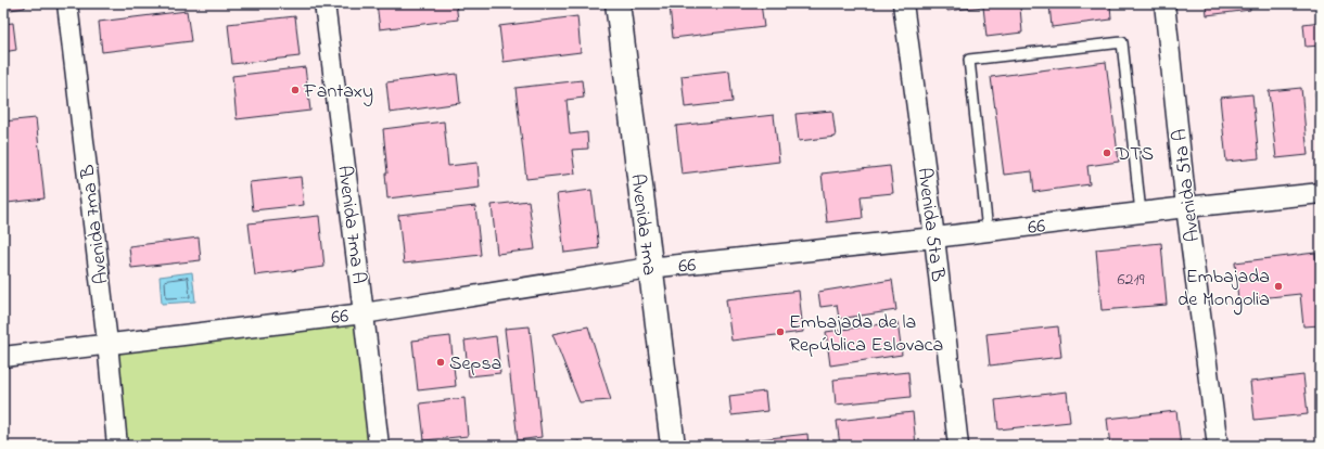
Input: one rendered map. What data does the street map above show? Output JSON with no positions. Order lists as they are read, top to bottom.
{
  "streets": {
    "main road": ["Avenida 7ma"],
    "street": [
      "Avenida 5ta A",
      "Avenida 7ma B",
      "Avenida 7ma A",
      "Avenida 5ta B",
      "66"
    ]
  },
  "crossings": [
    ["Avenida 5ta A", "66"],
    ["Avenida 7ma B", "66"],
    ["Avenida 7ma A", "66"],
    ["Avenida 7ma", "66"],
    ["Avenida 5ta B", "66"]
  ],
  "places": [
    "Fantaxy",
    "DTS",
    "Embajada de Mongolia",
    "Embajada de la República Eslovaca",
    "Sepsa"
  ],
  "house_numbers": ["6219"]
}
